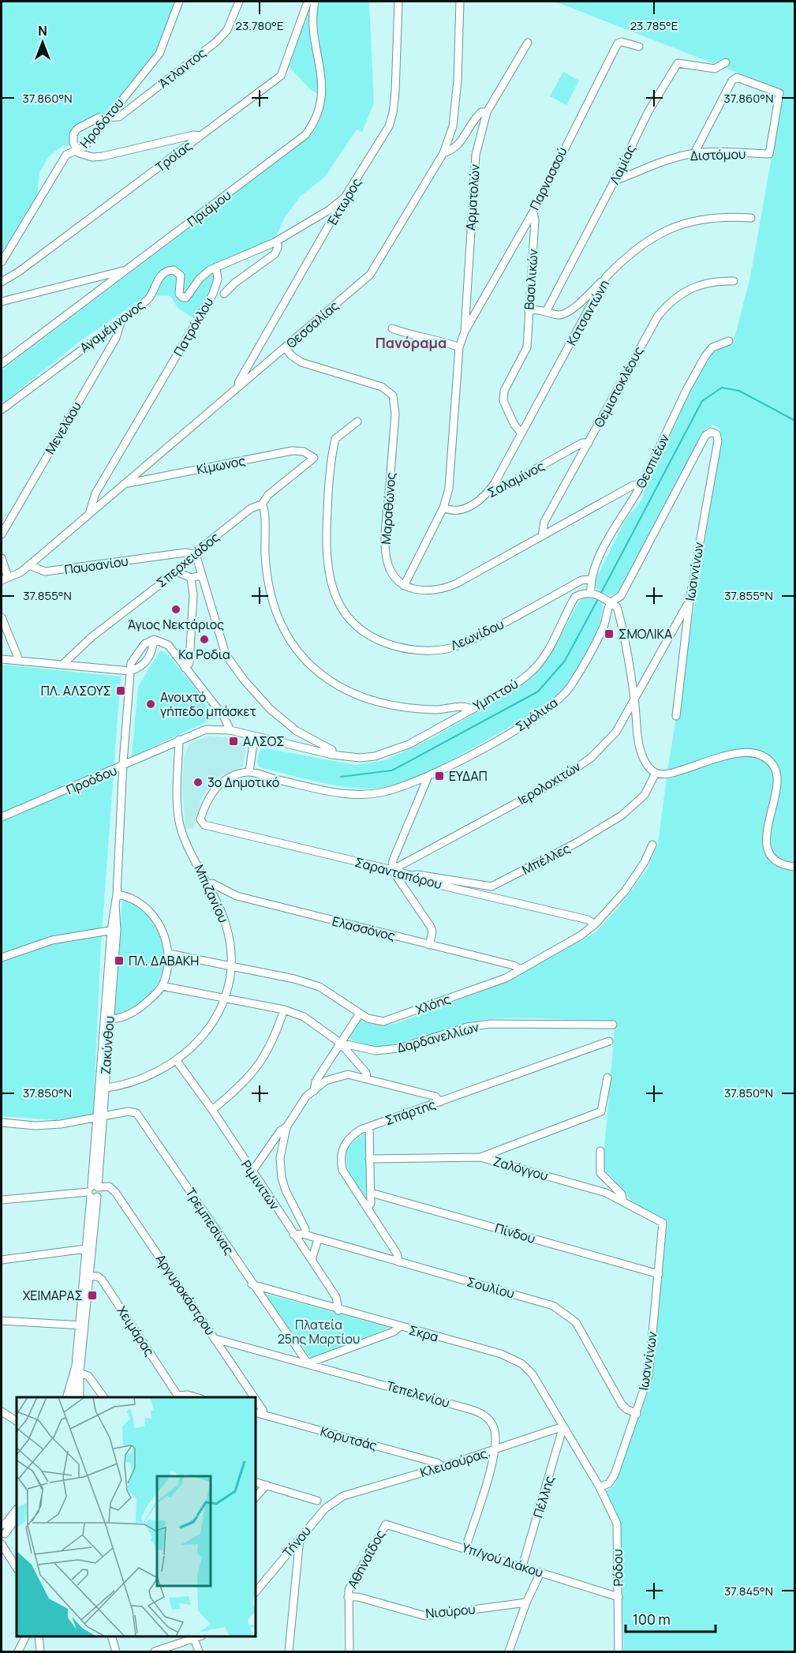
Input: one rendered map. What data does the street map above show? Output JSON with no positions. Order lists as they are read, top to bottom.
{
  "streets": {
    "street": [
      "Άτλαντος",
      "Ηροδότου",
      "Διστόμου",
      "Τροίας",
      "Λαμίας",
      "Παρνασσού",
      "Αρματολών",
      "Έκτωρος",
      "Πριάμου",
      "Βασιλικών",
      "Κατσαντώνη",
      "Θεσσαλίας",
      "Αγαμέμνονος",
      "Πατρόκλου",
      "Θεμιστοκλέους",
      "Μενελάου",
      "Θεσπιέων",
      "Κίμωνος",
      "Σαλαμίνος",
      "Μαραθώνος",
      "Σπερχειάδος",
      "Παυσανίου",
      "Ιωαννίνων",
      "Λεωνίδου",
      "Υμηττού",
      "Σμόλικα",
      "Προόδου",
      "Ιερολοχιτών",
      "Μπέλλες",
      "Σαρανταπόρου",
      "Μπιζανίου",
      "Ελασσόνος",
      "Χλόης",
      "Δαρδανελλίων",
      "Ζακύνθου",
      "Σπάρτης",
      "Ζαλόγγου",
      "Ριμινιτών",
      "Τρεμπεσίνας",
      "Πίνδου",
      "Σουλίου",
      "Αργυροκάστρου",
      "Χειμάρας",
      "Σκρα",
      "Τεπελενίου",
      "Κορυτσάς",
      "Κλεισούρας",
      "Πέλλης",
      "Τήνου",
      "Αθηναΐδος",
      "Υπ/γού Διάκου",
      "Ρόδου",
      "Νισύρου"
    ]
  },
  "crossings": [
    ["Άτλαντος", "Ηροδότου"],
    ["Διστόμου", "Λαμίας"],
    ["Λαμίας", "Κατσαντώνη"],
    ["Παρνασσού", "Αρματολών"],
    ["Παρνασσού", "Βασιλικών"],
    ["Αρματολών", "Θεσσαλίας"],
    ["Έκτωρος", "Θεσσαλίας"],
    ["Βασιλικών", "Κατσαντώνη"],
    ["Κατσαντώνη", "Σαλαμίνος"],
    ["Θεσσαλίας", "Πατρόκλου"],
    ["Θεσσαλίας", "Κίμωνος"],
    ["Θεσσαλίας", "Μαραθώνος"],
    ["Θεσσαλίας", "Παυσανίου"],
    ["Αγαμέμνονος", "Πατρόκλου"],
    ["Αγαμέμνονος", "Μενελάου"],
    ["Θεμιστοκλέους", "Σαλαμίνος"],
    ["Θεσπιέων", "Λεωνίδου"],
    ["Θεσπιέων", "Υμηττού"],
    ["Κίμωνος", "Σπερχειάδος"],
    ["Σπερχειάδος", "Παυσανίου"],
    ["Ιωαννίνων", "Σμόλικα"],
    ["Ιωαννίνων", "Ιερολοχιτών"],
    ["Ιωαννίνων", "Ζαλόγγου"],
    ["Ιωαννίνων", "Πίνδου"],
    ["Ιωαννίνων", "Σουλίου"],
    ["Ιωαννίνων", "Σκρα"],
    ["Ιωαννίνων", "Ρόδου"],
    ["Υμηττού", "Προόδου"],
    ["Σμόλικα", "Σαρανταπόρου"],
    ["Προόδου", "Μπιζανίου"],
    ["Προόδου", "Ζακύνθου"],
    ["Ιερολοχιτών", "Σαρανταπόρου"],
    ["Μπέλλες", "Σαρανταπόρου"],
    ["Σαρανταπόρου", "Χλόης"],
    ["Μπιζανίου", "Ελασσόνος"],
    ["Μπιζανίου", "Χλόης"],
    ["Μπιζανίου", "Δαρδανελλίων"],
    ["Μπιζανίου", "Ζακύνθου"],
    ["Μπιζανίου", "Ριμινιτών"],
    ["Ελασσόνος", "Χλόης"],
    ["Ζακύνθου", "Τρεμπεσίνας"],
    ["Ζακύνθου", "Αργυροκάστρου"],
    ["Ζακύνθου", "Χειμάρας"],
    ["Σπάρτης", "Σουλίου"],
    ["Ριμινιτών", "Σουλίου"],
    ["Ριμινιτών", "Σκρα"],
    ["Τρεμπεσίνας", "Σκρα"],
    ["Τρεμπεσίνας", "Τεπελενίου"],
    ["Αργυροκάστρου", "Τεπελενίου"],
    ["Αργυροκάστρου", "Κορυτσάς"],
    ["Σκρα", "Κλεισούρας"],
    ["Σκρα", "Πέλλης"],
    ["Σκρα", "Ρόδου"],
    ["Τεπελενίου", "Κλεισούρας"],
    ["Τεπελενίου", "Υπ/γού Διάκου"],
    ["Κορυτσάς", "Κλεισούρας"],
    ["Κλεισούρας", "Πέλλης"],
    ["Κλεισούρας", "Τήνου"],
    ["Πέλλης", "Υπ/γού Διάκου"],
    ["Αθηναΐδος", "Υπ/γού Διάκου"],
    ["Αθηναΐδος", "Νισύρου"],
    ["Υπ/γού Διάκου", "Ρόδου"]
  ],
  "districts": ["Πανόραμα"],
  "parks": ["Πλατεία 25ης Μαρτίου"],
  "places": {
    "other": [
      "Άγιος Νεκτάριος",
      "Κα Ροδια",
      "Ανοιχτό γήπεδο μπάσκετ",
      "3ο Δημοτικό"
    ],
    "transit": [
      "ΣΜΟΛΙΚΑ",
      "ΠΛ. ΑΛΣΟΥΣ",
      "ΑΛΣΟΣ",
      "ΕΥΔΑΠ",
      "ΠΛ. ΔΑΒΑΚΗ",
      "ΧΕΙΜΑΡΑΣ"
    ]
  },
  "scale_bar": "100 m",
  "north": "top",
  "coordinates": [
    "23.780°E",
    "23.785°E",
    "37.860°N",
    "37.855°N",
    "37.850°N",
    "37.845°N"
  ]
}
